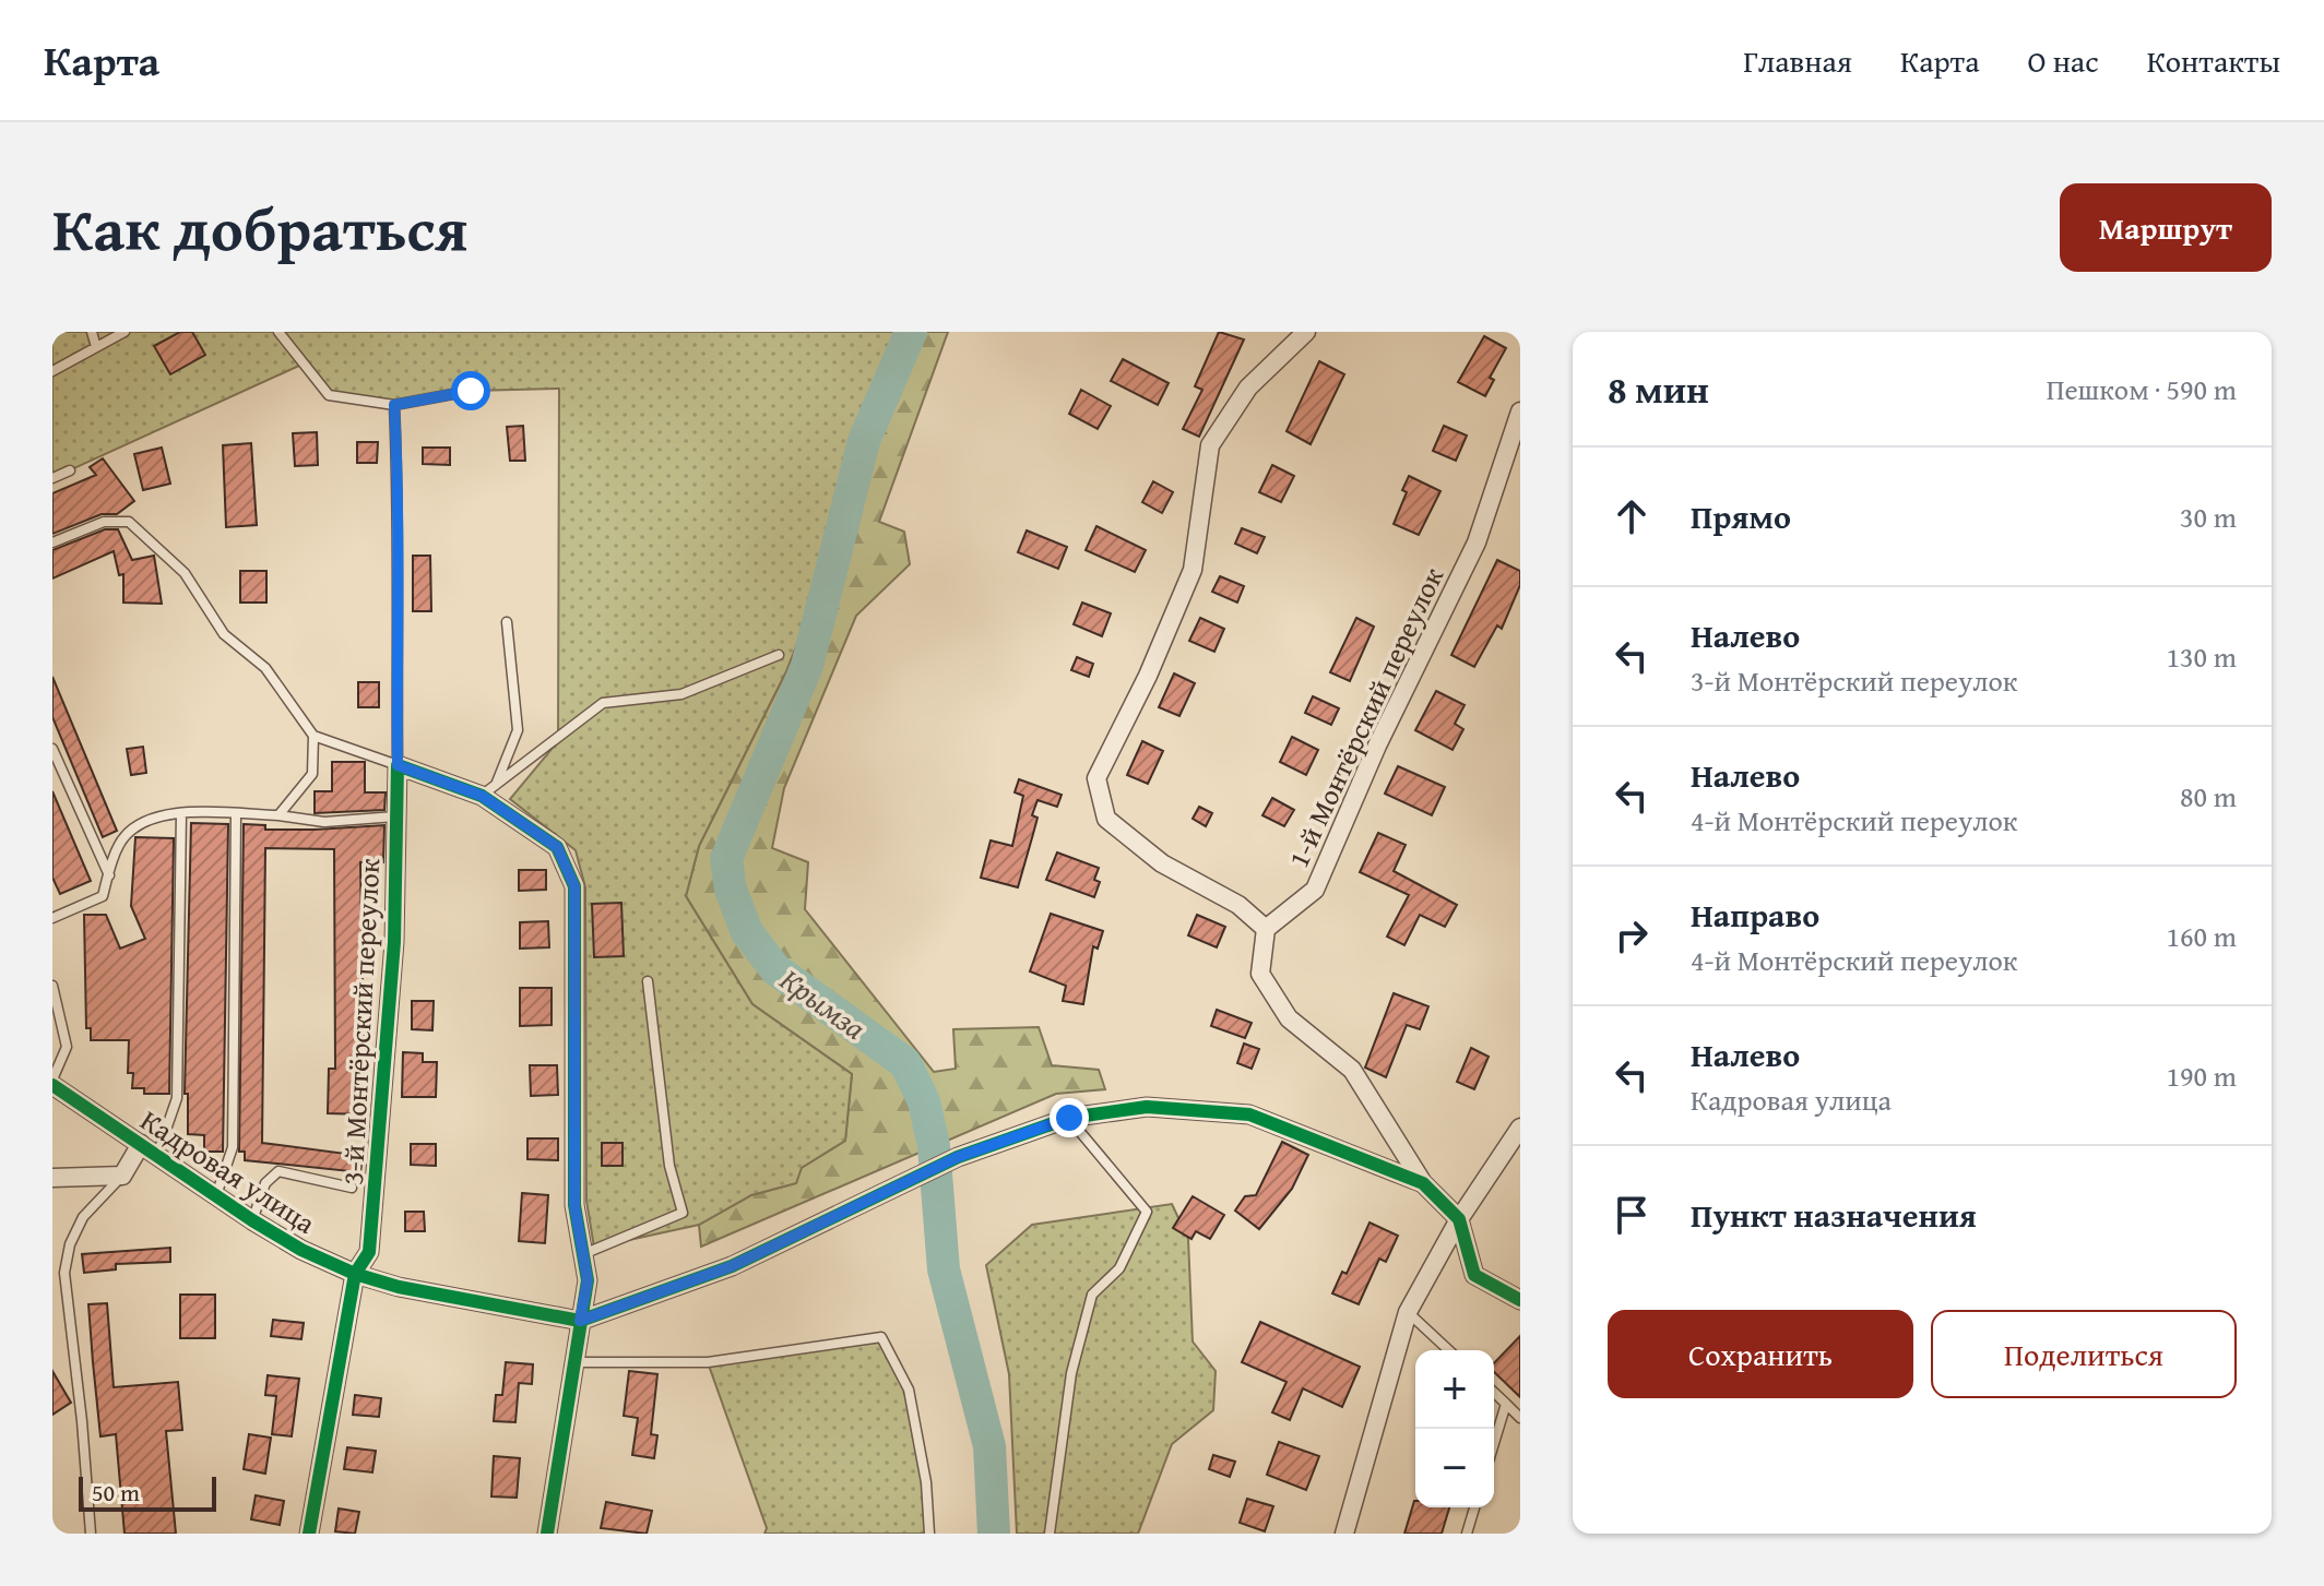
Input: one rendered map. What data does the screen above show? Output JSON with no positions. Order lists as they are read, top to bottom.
{
  "streets": {
    "street": ["1-й Монтёрский переулок", "3-й Монтёрский переулок", "Кадровая улица"]
  },
  "crossings": [
    ["3-й Монтёрский переулок", "Кадровая улица"]
  ],
  "water": ["Крымза"],
  "scale_bar": "50 m",
  "page": {
    "header": "Карта",
    "nav": [
      "Главная",
      "Карта",
      "О нас",
      "Контакты"
    ],
    "title": "Как добраться",
    "buttons": [
      "Маршрут",
      ["Сохранить", "Поделиться"]
    ],
    "heading": ["8 мин", "Пешком · 590 m"],
    "list": [
      ["Прямо", "30 m"],
      ["Налево", "3-й Монтёрский переулок", "130 m"],
      ["Налево", "4-й Монтёрский переулок", "80 m"],
      ["Направо", "4-й Монтёрский переулок", "160 m"],
      ["Налево", "Кадровая улица", "190 m"],
      "Пункт назначения"
    ],
    "map_buttons": ["+", "−"],
    "scale": "50 m"
  }
}
